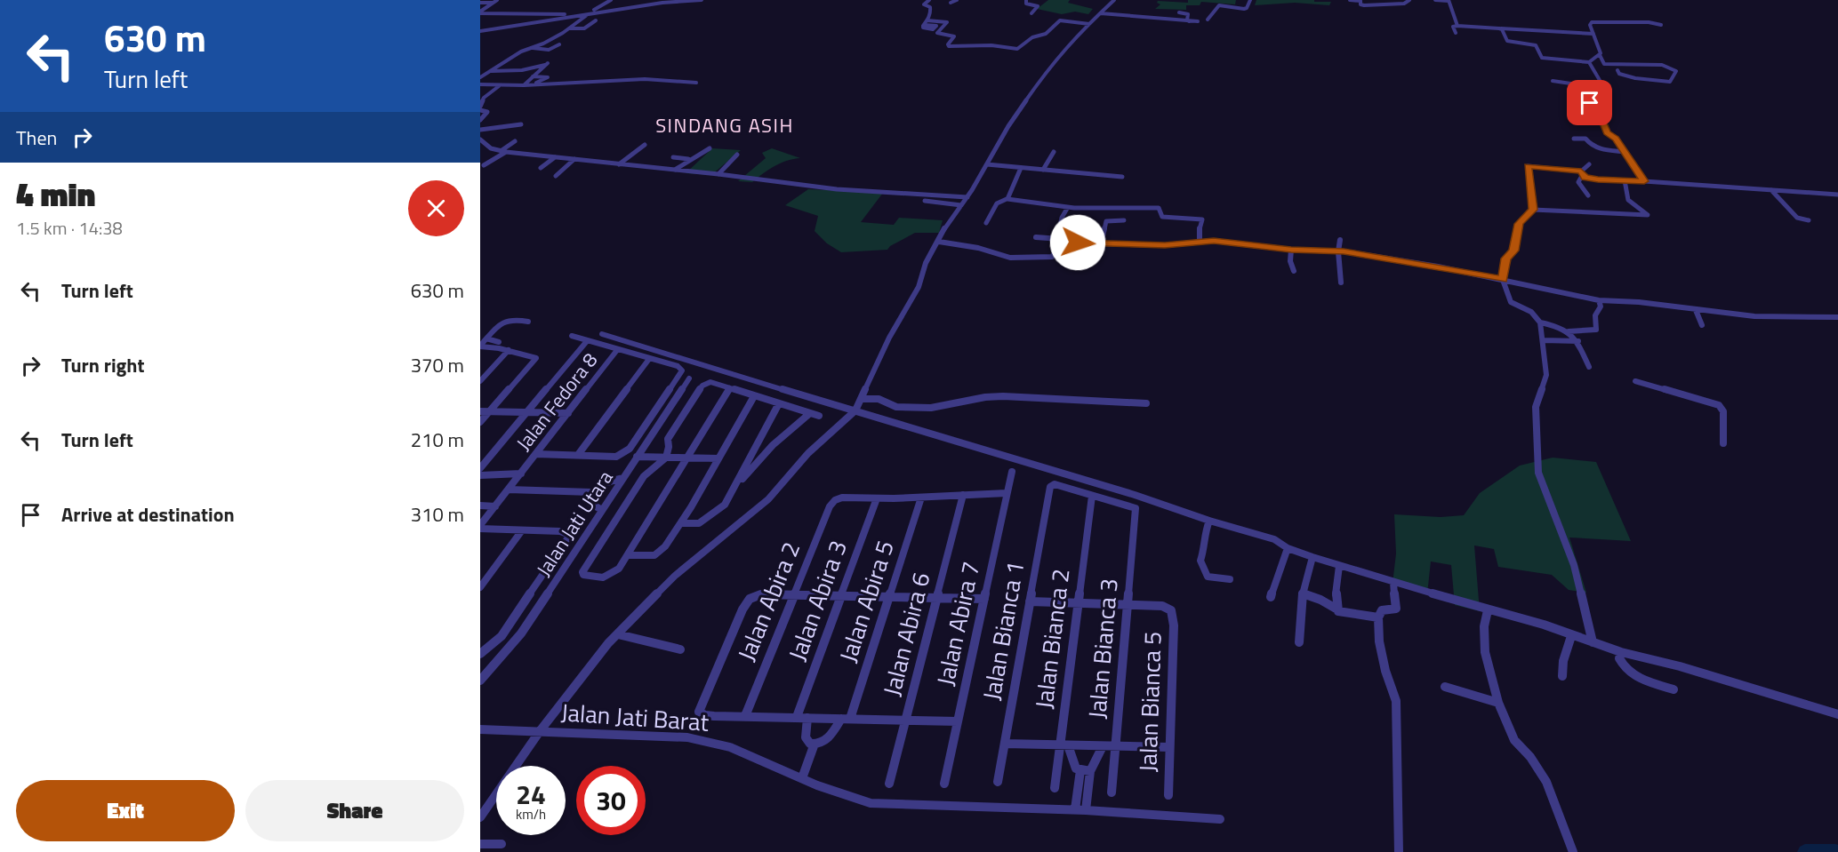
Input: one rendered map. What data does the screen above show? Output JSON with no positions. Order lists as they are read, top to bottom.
{
  "streets": {
    "street": [
      "Jalan Fedora 8",
      "Jalan Jati Utara",
      "Jalan Abira 3",
      "Jalan Abira 2",
      "Jalan Abira 5",
      "Jalan Abira 7",
      "Jalan Bianca 1",
      "Jalan Abira 6",
      "Jalan Bianca 2",
      "Jalan Bianca 3",
      "Jalan Bianca 5",
      "Jalan Jati Barat"
    ]
  },
  "crossings": [
    ["Jalan Abira 3", "Jalan Abira 2"],
    ["Jalan Bianca 1", "Jalan Bianca 2"],
    ["Jalan Bianca 1", "Jalan Bianca 3"],
    ["Jalan Bianca 2", "Jalan Bianca 3"],
    ["Jalan Bianca 3", "Jalan Bianca 5"]
  ],
  "districts": ["SINDANG ASIH"],
  "page": {
    "turn": ["630 m", "Turn left"],
    "then": "Then",
    "heading": ["4 min", "1.5 km · 14:38"],
    "list": [
      {
        "name": "Turn left",
        "value": "630 m"
      },
      {
        "name": "Turn right",
        "value": "370 m"
      },
      {
        "name": "Turn left",
        "value": "210 m"
      },
      {
        "name": "Arrive at destination",
        "value": "310 m"
      }
    ],
    "speed": "24 km/h",
    "limit": "30",
    "buttons": ["Exit", "Share"]
  }
}
